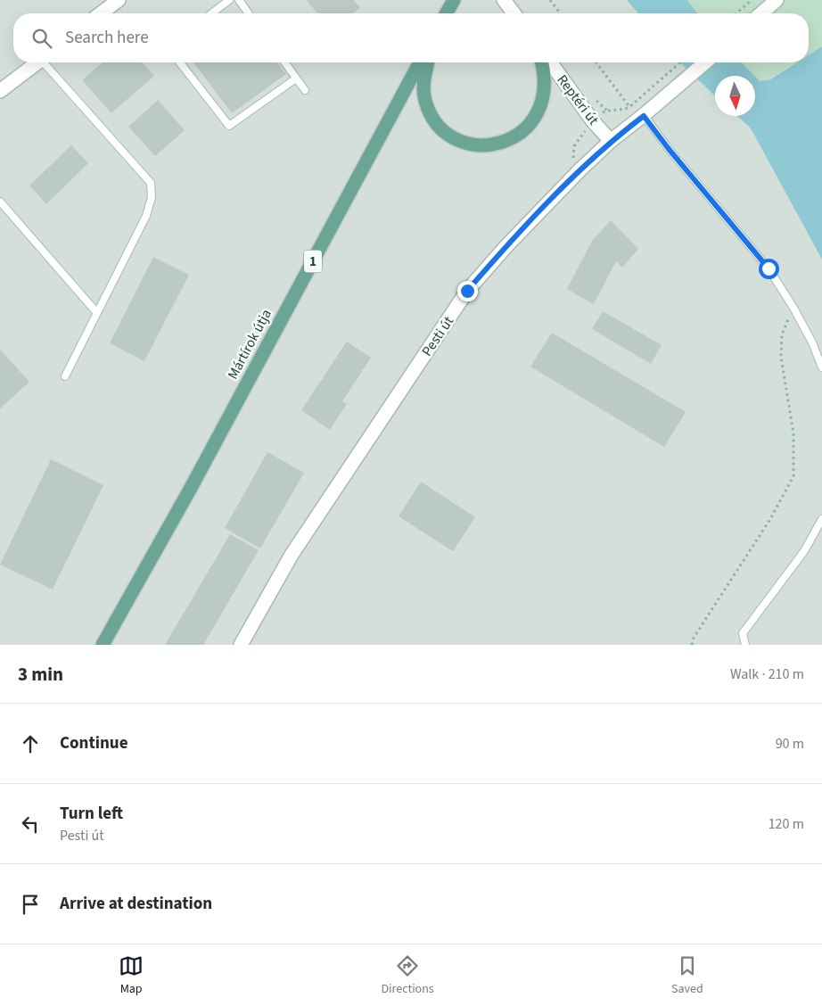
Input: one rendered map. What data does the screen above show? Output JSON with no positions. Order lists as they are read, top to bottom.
{
  "streets": {
    "main road": ["1", "Mártírok útja"],
    "street": ["Reptéri út", "Pesti út"]
  },
  "crossings": [
    ["Reptéri út", "Pesti út"]
  ],
  "north": "bottom",
  "page": {
    "search": "Search here",
    "heading": ["3 min", "Walk · 210 m"],
    "list": [
      ["Continue", "90 m"],
      ["Turn left", "Pesti út", "120 m"],
      "Arrive at destination"
    ],
    "nav": ["Map", "Directions", "Saved"]
  }
}
